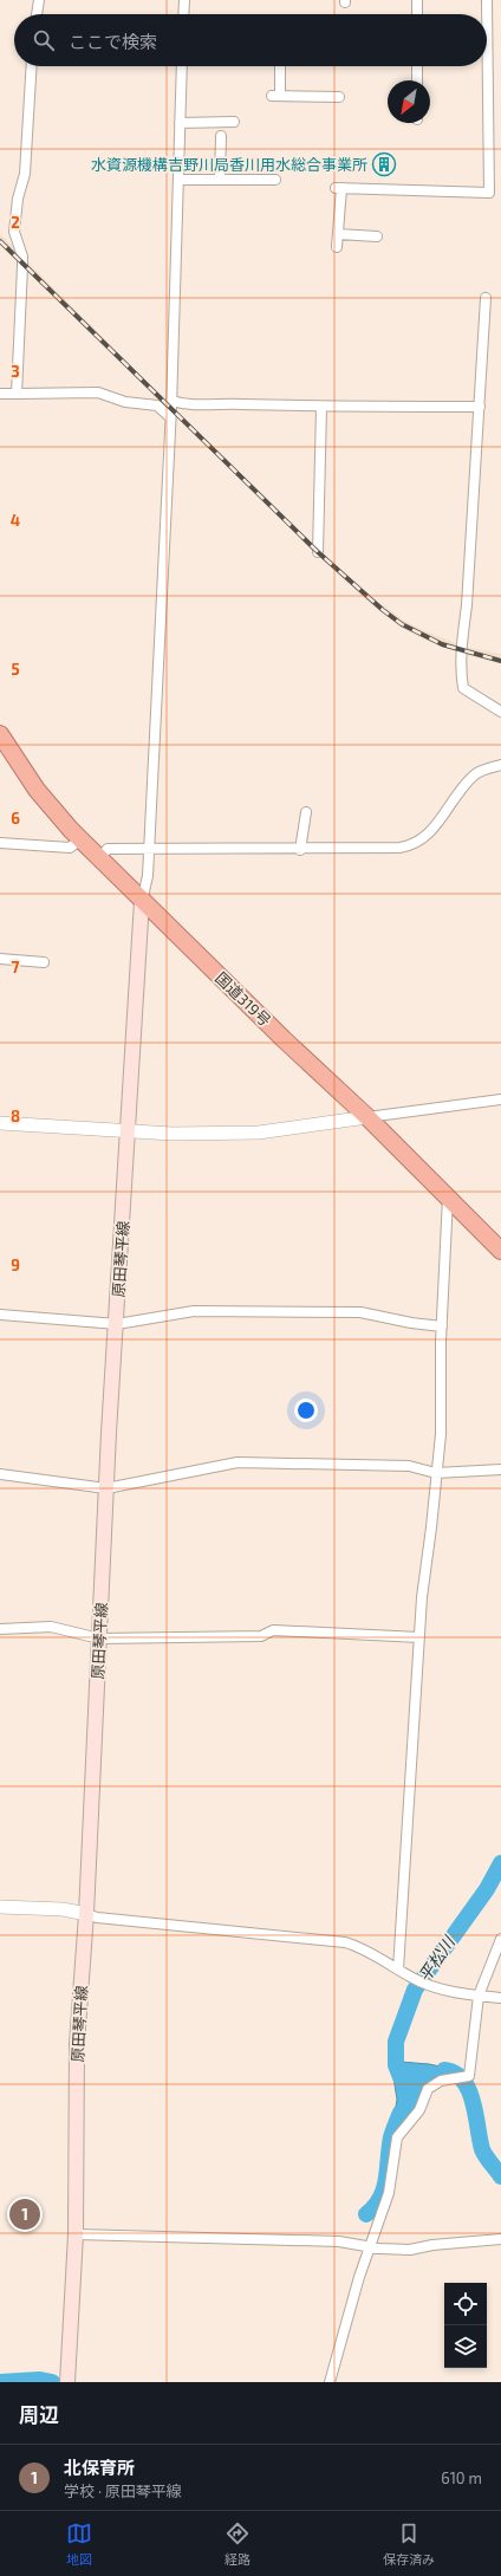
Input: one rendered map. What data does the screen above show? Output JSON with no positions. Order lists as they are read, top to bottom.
{
  "streets": {
    "highway": ["国道319号"],
    "main road": ["原田琴平線"]
  },
  "crossings": [
    ["国道319号", "原田琴平線"]
  ],
  "water": ["平松川"],
  "places": {
    "building": ["水資源機構吉野川局香川用水総合事業所"]
  },
  "north": "bottom left",
  "page": {
    "search": "ここで検索",
    "pins": "1",
    "heading": "周辺",
    "list": [
      {
        "mark": "1",
        "name": "北保育所",
        "note": "学校 · 原田琴平線",
        "value": "610 m"
      }
    ],
    "nav": ["地図", "経路", "保存済み"]
  },
  "grid": {
    "rows": [
      "2",
      "3",
      "4",
      "5",
      "6",
      "7",
      "8",
      "9"
    ]
  }
}
